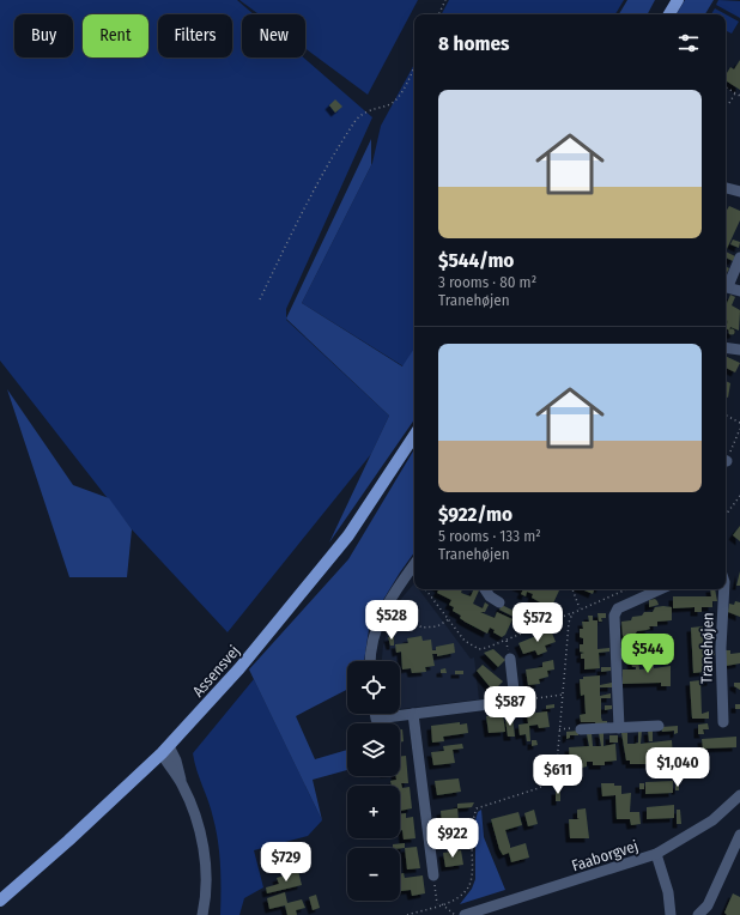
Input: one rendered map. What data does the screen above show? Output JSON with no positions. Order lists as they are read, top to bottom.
{
  "streets": {
    "main road": ["Assensvej"],
    "street": ["Tranehøjen", "Faaborgvej"]
  },
  "page": {
    "chip": [
      "Buy",
      "Rent",
      "Filters",
      "New"
    ],
    "heading": "8 homes",
    "list": [
      {
        "name": "$544/mo",
        "note": "3 rooms · 80 m² · Tranehøjen"
      },
      {
        "name": "$922/mo",
        "note": "5 rooms · 133 m² · Tranehøjen"
      }
    ],
    "price": [
      "$528",
      "$572",
      "$544",
      "$587",
      "$1,040",
      "$611",
      "$922",
      "$729"
    ],
    "map_buttons": ["+", "−"]
  }
}
